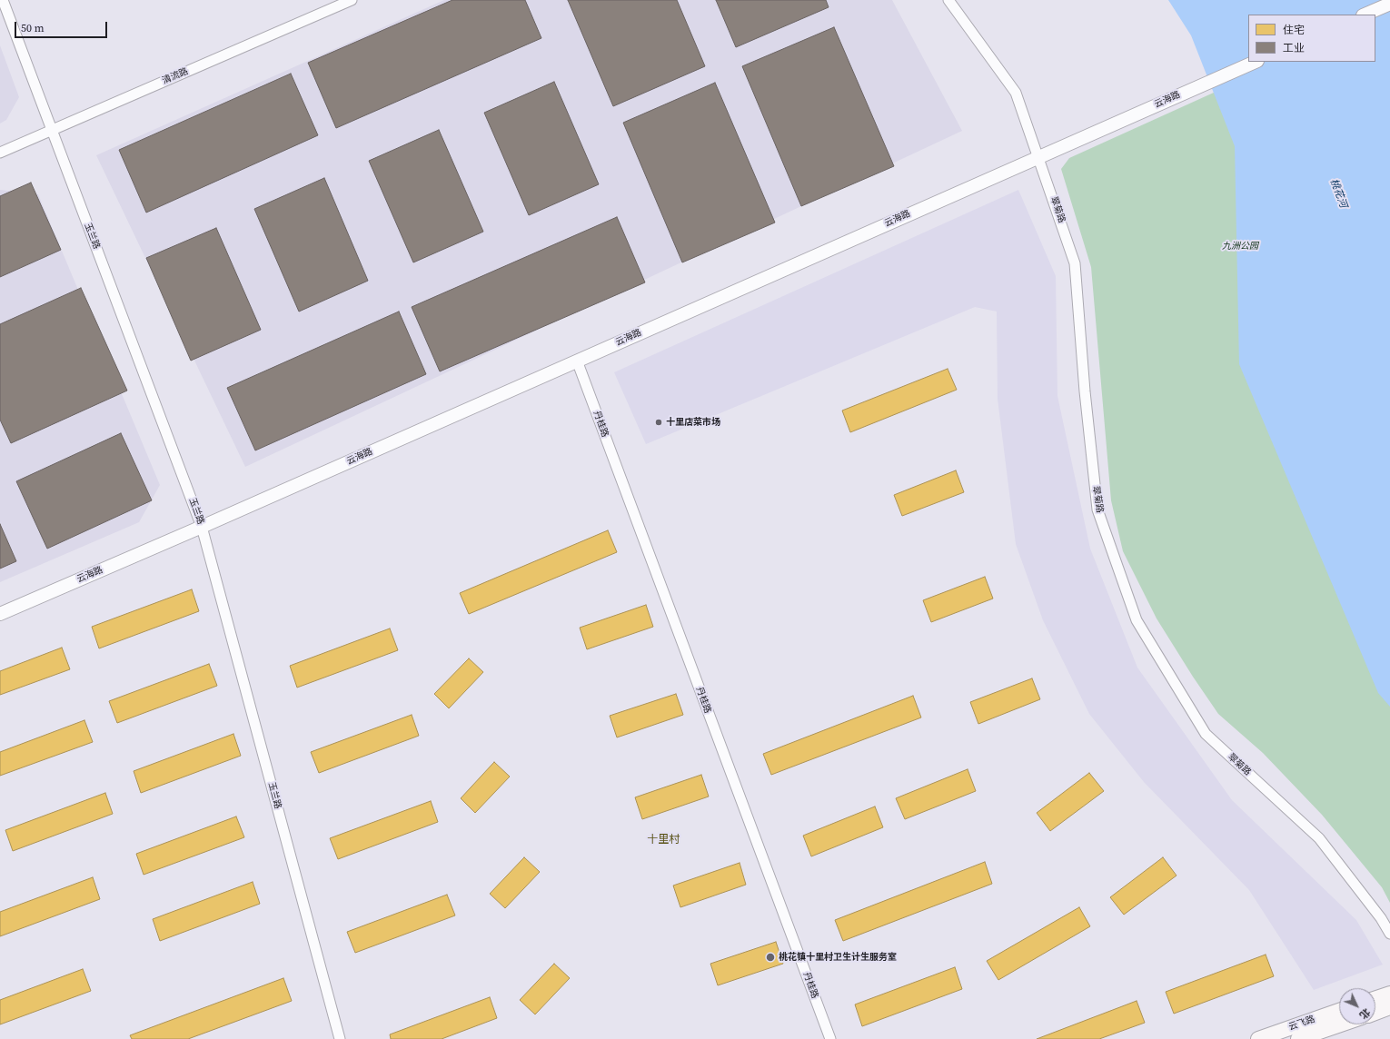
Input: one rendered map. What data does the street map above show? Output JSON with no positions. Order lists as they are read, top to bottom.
{
  "streets": {
    "main road": ["云飞路"],
    "street": [
      "清流路",
      "云海路",
      "翠菊路",
      "玉兰路",
      "丹桂路"
    ]
  },
  "crossings": [
    ["清流路", "玉兰路"],
    ["云海路", "翠菊路"],
    ["云海路", "玉兰路"],
    ["云海路", "丹桂路"]
  ],
  "districts": ["十里村"],
  "water": ["桃花河"],
  "parks": ["九洲公园"],
  "places": ["十里店菜市场", "桃花镇十里村卫生计生服务室"],
  "legend": ["住宅", "工业"],
  "scale_bar": "50 m",
  "north": "bottom right"
}
